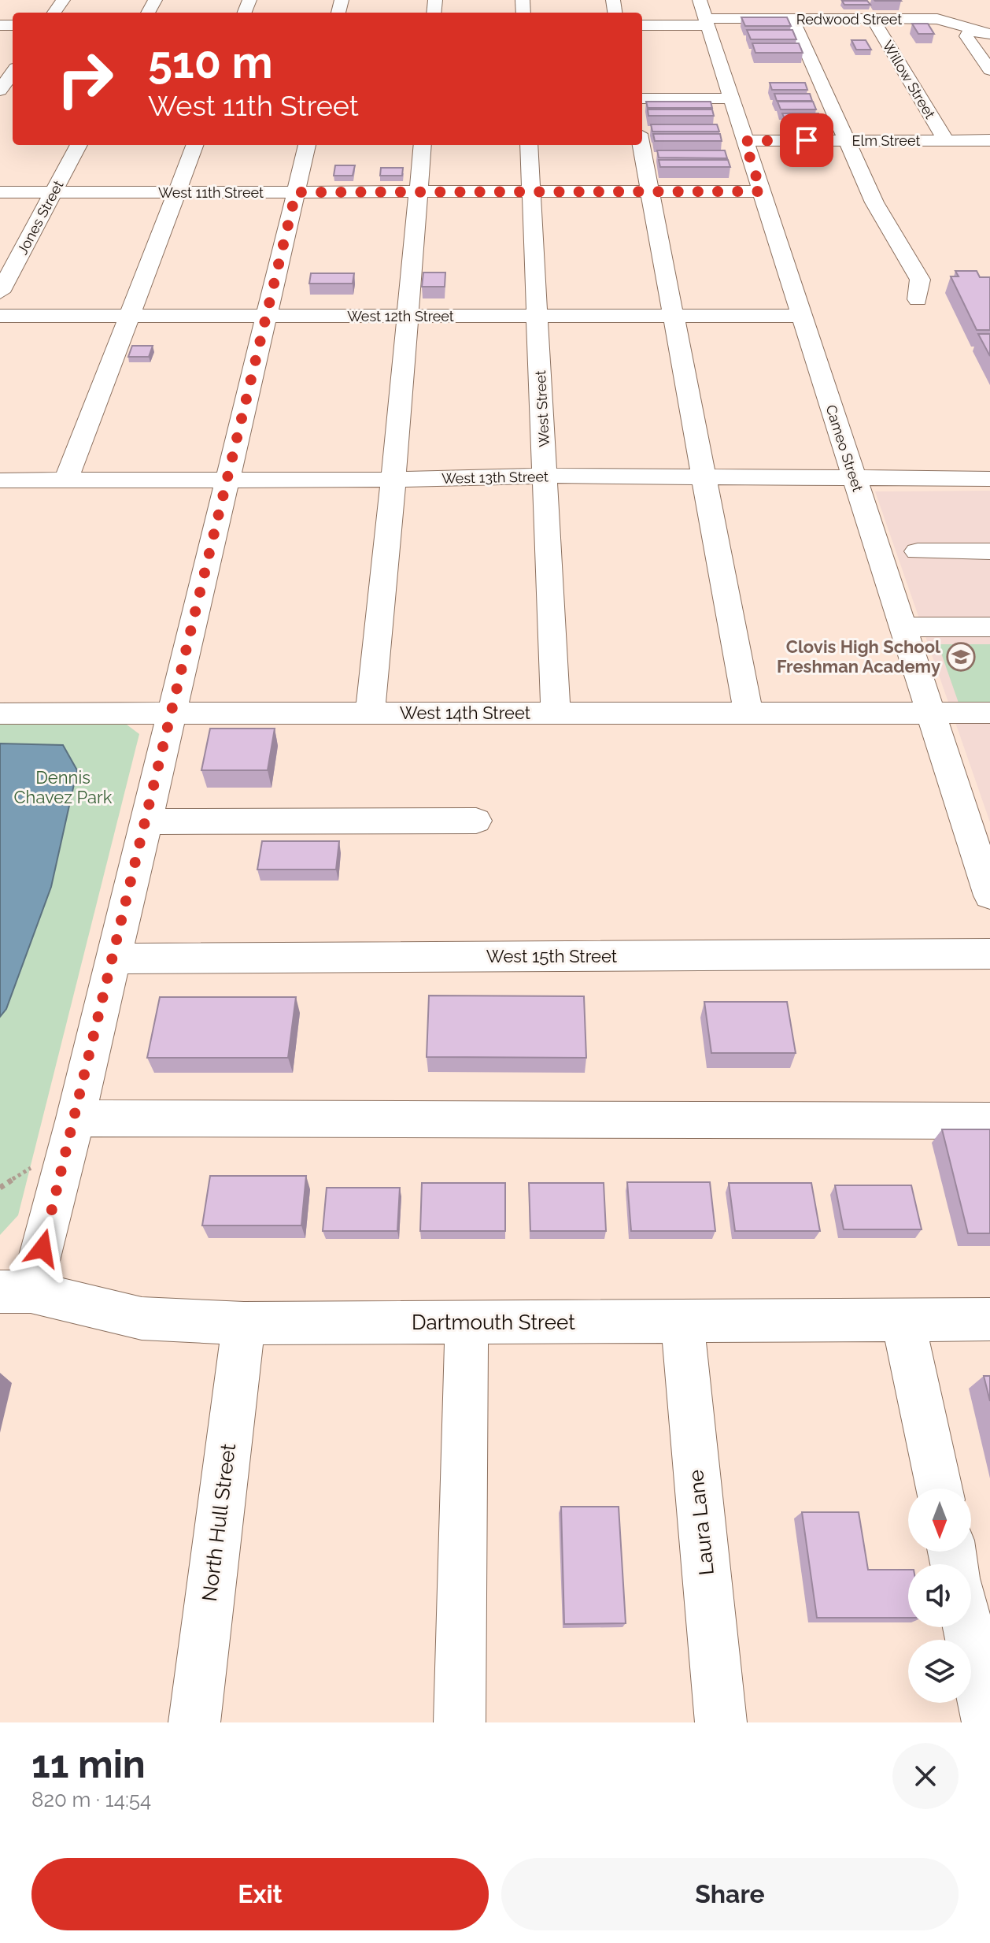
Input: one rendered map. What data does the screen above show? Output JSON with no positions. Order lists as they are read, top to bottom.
{
  "streets": {
    "street": [
      "Redwood Street",
      "Willow Street",
      "Elm Street",
      "West 11th Street",
      "Jones Street",
      "West 12th Street",
      "West Street",
      "Cameo Street",
      "West 13th Street",
      "West 14th Street",
      "West 15th Street",
      "Dartmouth Street",
      "North Hull Street",
      "Laura Lane"
    ]
  },
  "crossings": [
    ["Redwood Street", "Willow Street"],
    ["Redwood Street", "Cameo Street"],
    ["Willow Street", "Elm Street"],
    ["Elm Street", "Cameo Street"],
    ["West 11th Street", "Jones Street"],
    ["West 11th Street", "West Street"],
    ["West 11th Street", "Cameo Street"],
    ["West 12th Street", "West Street"],
    ["West 12th Street", "Cameo Street"],
    ["West Street", "West 13th Street"],
    ["West Street", "West 14th Street"],
    ["Cameo Street", "West 13th Street"],
    ["Cameo Street", "West 14th Street"],
    ["Dartmouth Street", "North Hull Street"],
    ["Dartmouth Street", "Laura Lane"]
  ],
  "parks": ["Dennis Chavez Park"],
  "places": {
    "school or university": ["Clovis High School Freshman Academy"]
  },
  "north": "bottom",
  "page": {
    "turn": ["510 m", "West 11th Street"],
    "heading": ["11 min", "820 m · 14:54"],
    "buttons": ["Exit", "Share"]
  }
}
